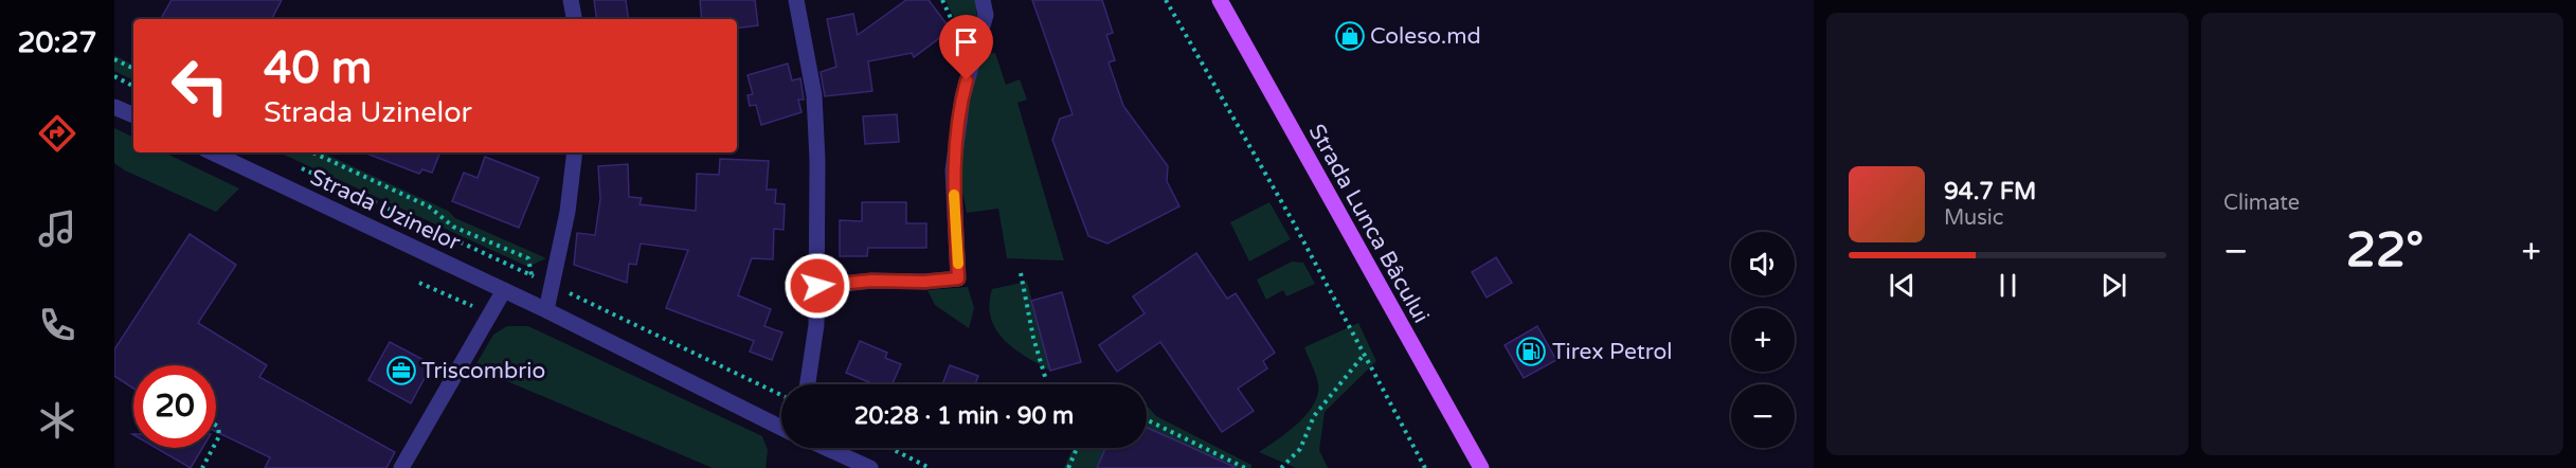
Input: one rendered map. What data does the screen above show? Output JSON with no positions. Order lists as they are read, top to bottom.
{
  "streets": {
    "main road": ["Strada Lunca Bâcului"],
    "street": ["Strada Uzinelor"]
  },
  "places": {
    "shop": ["Coleso.md"],
    "fuel station": ["Tirex Petrol"],
    "office": ["Triscombrio"]
  },
  "page": {
    "tabs": "20:27",
    "tile": "Climate",
    "turn": ["40 m", "Strada Uzinelor"],
    "song": ["94.7 FM", "Music"],
    "heat": ["−", "22°", "+"],
    "map_buttons": ["+", "−"],
    "limit": "20",
    "trip": "20:28 · 1 min · 90 m"
  }
}
